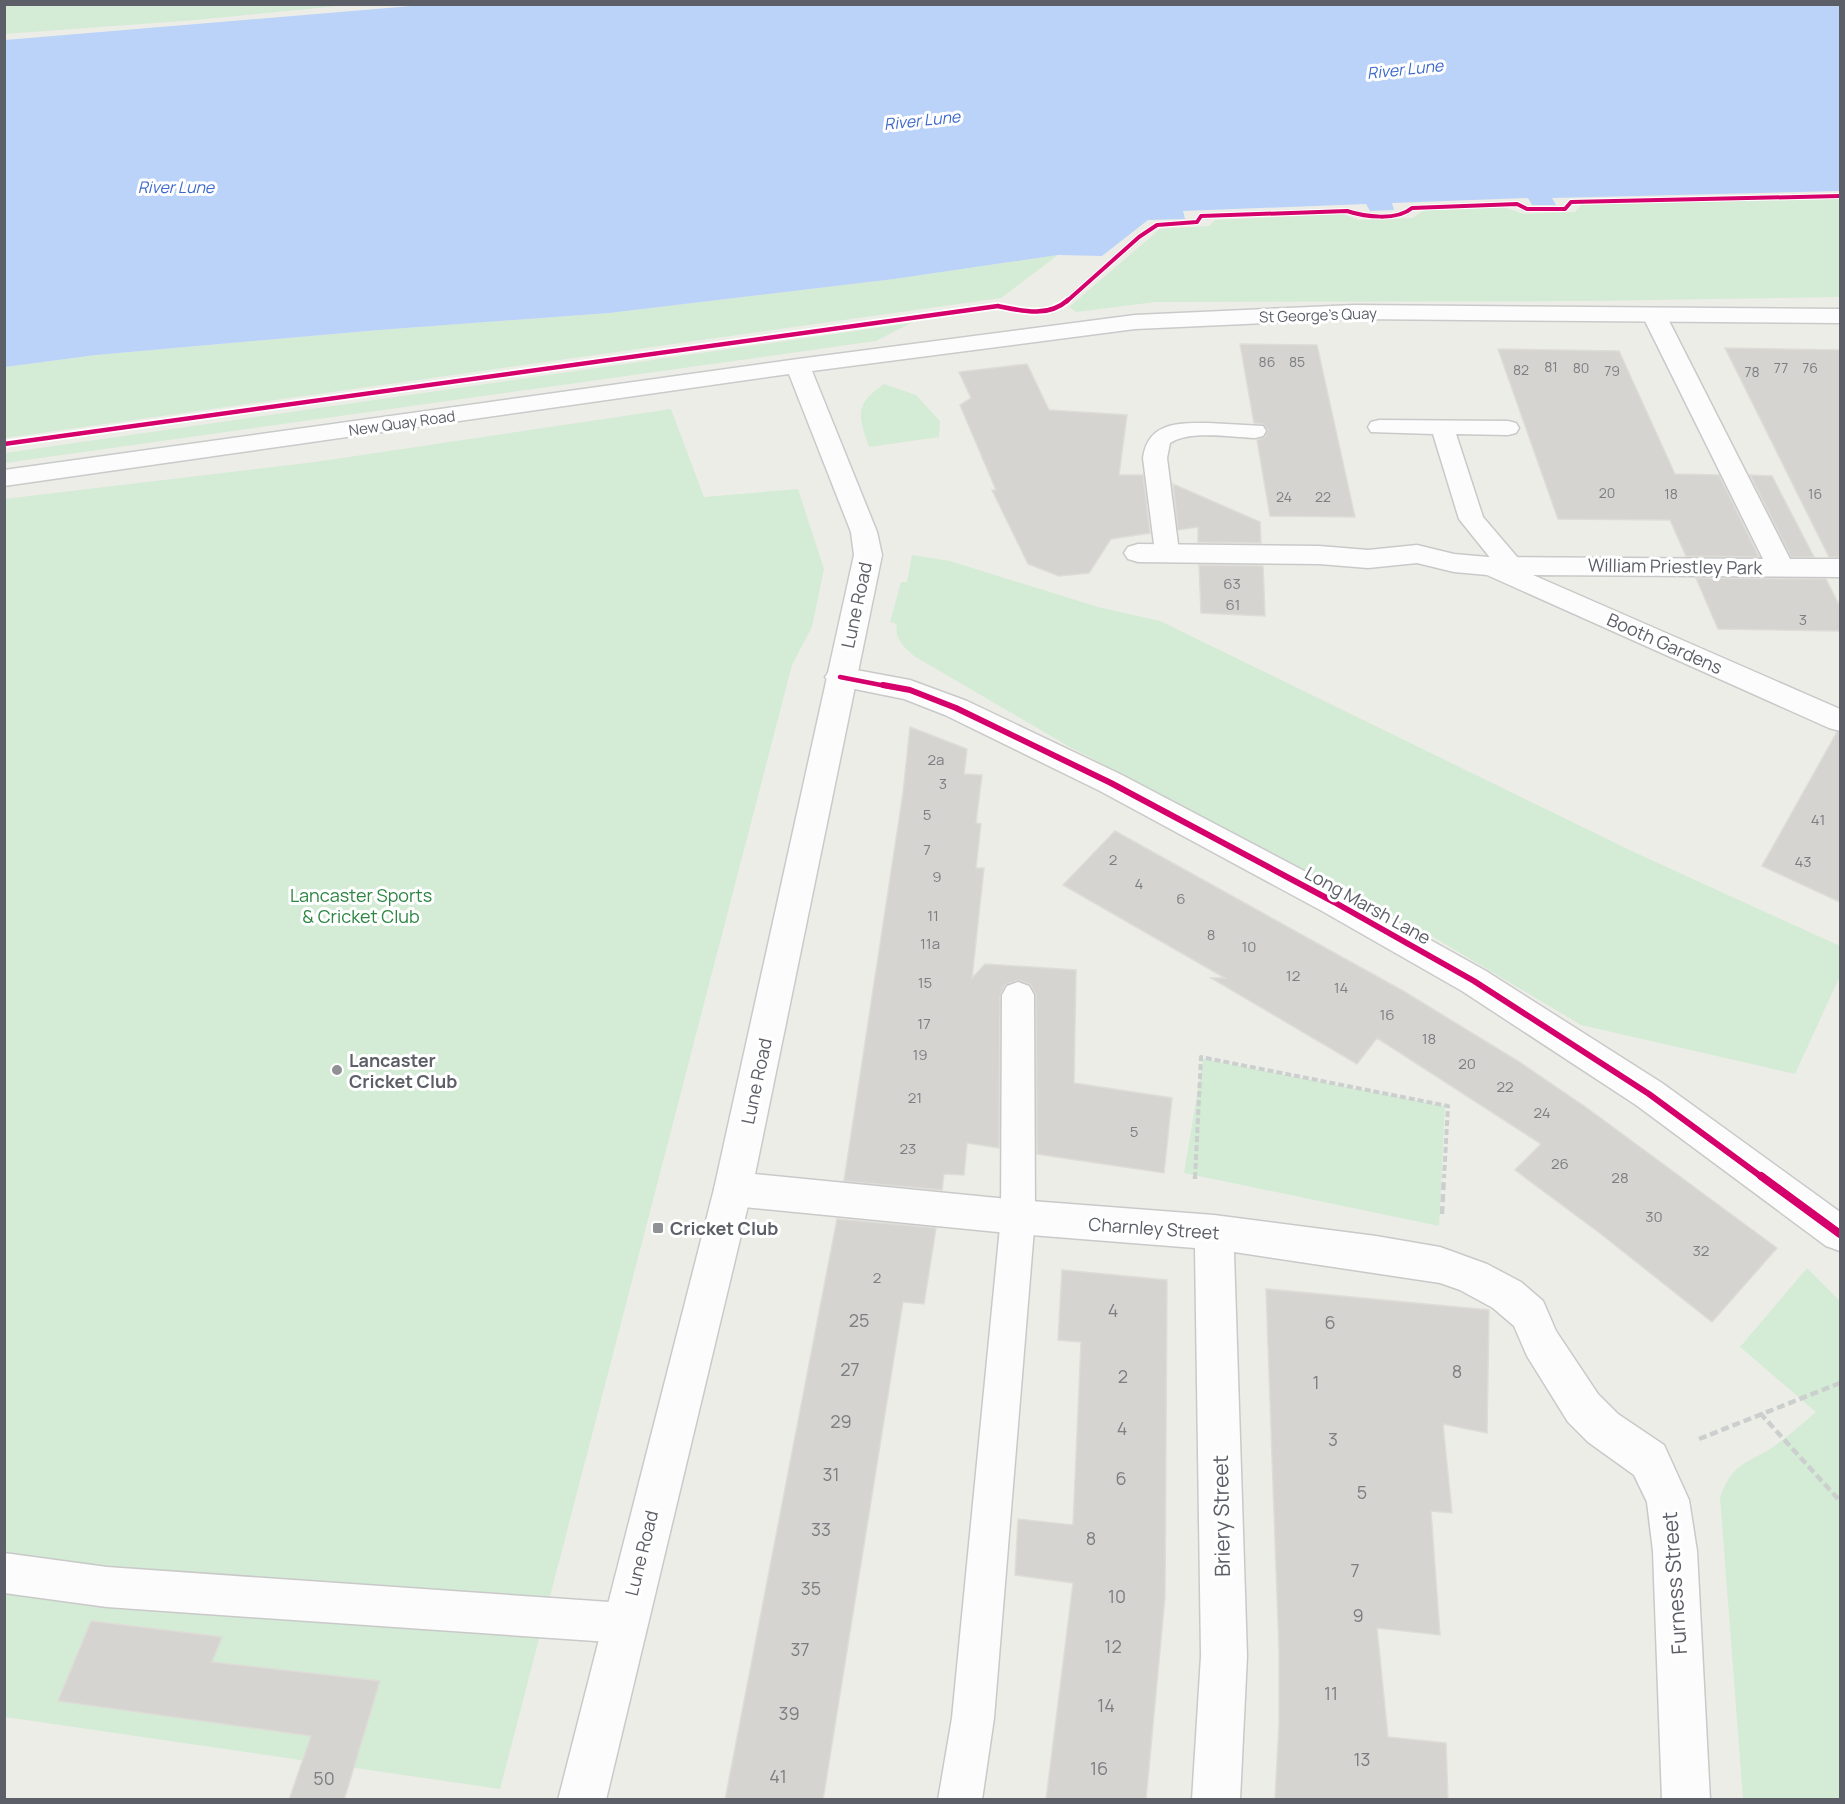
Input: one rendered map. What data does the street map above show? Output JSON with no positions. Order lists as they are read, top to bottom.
{
  "streets": {
    "street": [
      "St George's Quay",
      "New Quay Road",
      "William Priestley Park",
      "Lune Road",
      "Booth Gardens",
      "Long Marsh Lane",
      "Charnley Street",
      "Briery Street",
      "Furness Street"
    ]
  },
  "crossings": [
    ["St George's Quay", "New Quay Road"],
    ["St George's Quay", "Lune Road"],
    ["New Quay Road", "Lune Road"],
    ["William Priestley Park", "Booth Gardens"],
    ["Lune Road", "Long Marsh Lane"],
    ["Lune Road", "Charnley Street"],
    ["Charnley Street", "Briery Street"],
    ["Charnley Street", "Furness Street"]
  ],
  "water": ["River Lune"],
  "parks": ["Lancaster Sports & Cricket Club"],
  "places": {
    "other": ["Lancaster Cricket Club"],
    "transit": ["Cricket Club"]
  },
  "house_numbers": [
    "86",
    "85",
    "81",
    "80",
    "77",
    "76",
    "82",
    "79",
    "78",
    "20",
    "18",
    "16",
    "24",
    "22",
    "63",
    "61",
    "3",
    "2a",
    "3",
    "5",
    "41",
    "7",
    "2",
    "43",
    "9",
    "4",
    "6",
    "11",
    "8",
    "11a",
    "10",
    "12",
    "15",
    "14",
    "16",
    "17",
    "18",
    "19",
    "20",
    "22",
    "21",
    "24",
    "5",
    "23",
    "26",
    "28",
    "30",
    "32",
    "2",
    "4",
    "25",
    "6",
    "27",
    "8",
    "2",
    "1",
    "29",
    "4",
    "3",
    "31",
    "6",
    "5",
    "33",
    "8",
    "7",
    "35",
    "10",
    "9",
    "12",
    "37",
    "11",
    "14",
    "39",
    "13",
    "16",
    "41",
    "50"
  ]
}
